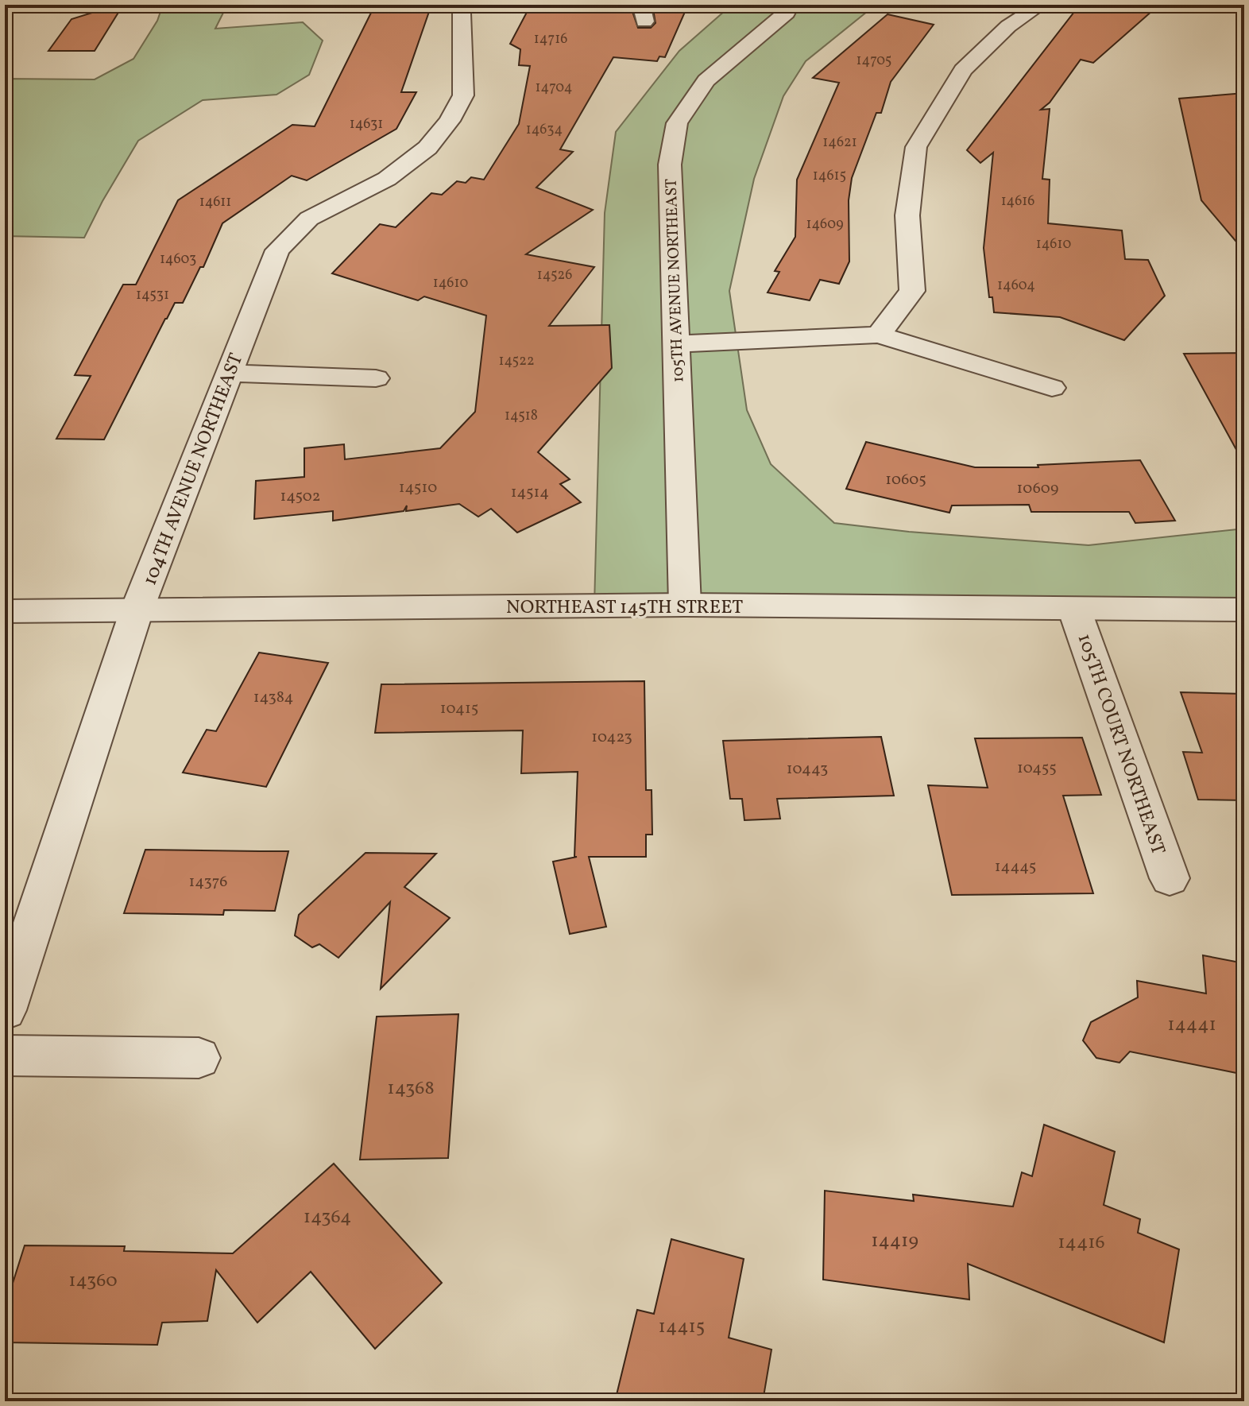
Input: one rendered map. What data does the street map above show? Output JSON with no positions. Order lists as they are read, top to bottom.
{
  "streets": {
    "street": [
      "105TH AVENUE NORTHEAST",
      "104TH AVENUE NORTHEAST",
      "NORTHEAST 145TH STREET",
      "105TH COURT NORTHEAST"
    ]
  },
  "crossings": [
    ["105TH AVENUE NORTHEAST", "NORTHEAST 145TH STREET"],
    ["104TH AVENUE NORTHEAST", "NORTHEAST 145TH STREET"],
    ["NORTHEAST 145TH STREET", "105TH COURT NORTHEAST"]
  ],
  "house_numbers": [
    "14716",
    "14705",
    "14704",
    "14631",
    "14634",
    "14621",
    "14615",
    "14616",
    "14611",
    "14609",
    "14610",
    "14603",
    "14526",
    "14610",
    "14604",
    "14531",
    "14522",
    "14518",
    "10605",
    "14510",
    "10609",
    "14514",
    "14502",
    "14384",
    "10415",
    "10423",
    "10455",
    "10443",
    "14445",
    "14376",
    "14441",
    "14368",
    "14364",
    "14419",
    "14416",
    "14360",
    "14415"
  ]
}
